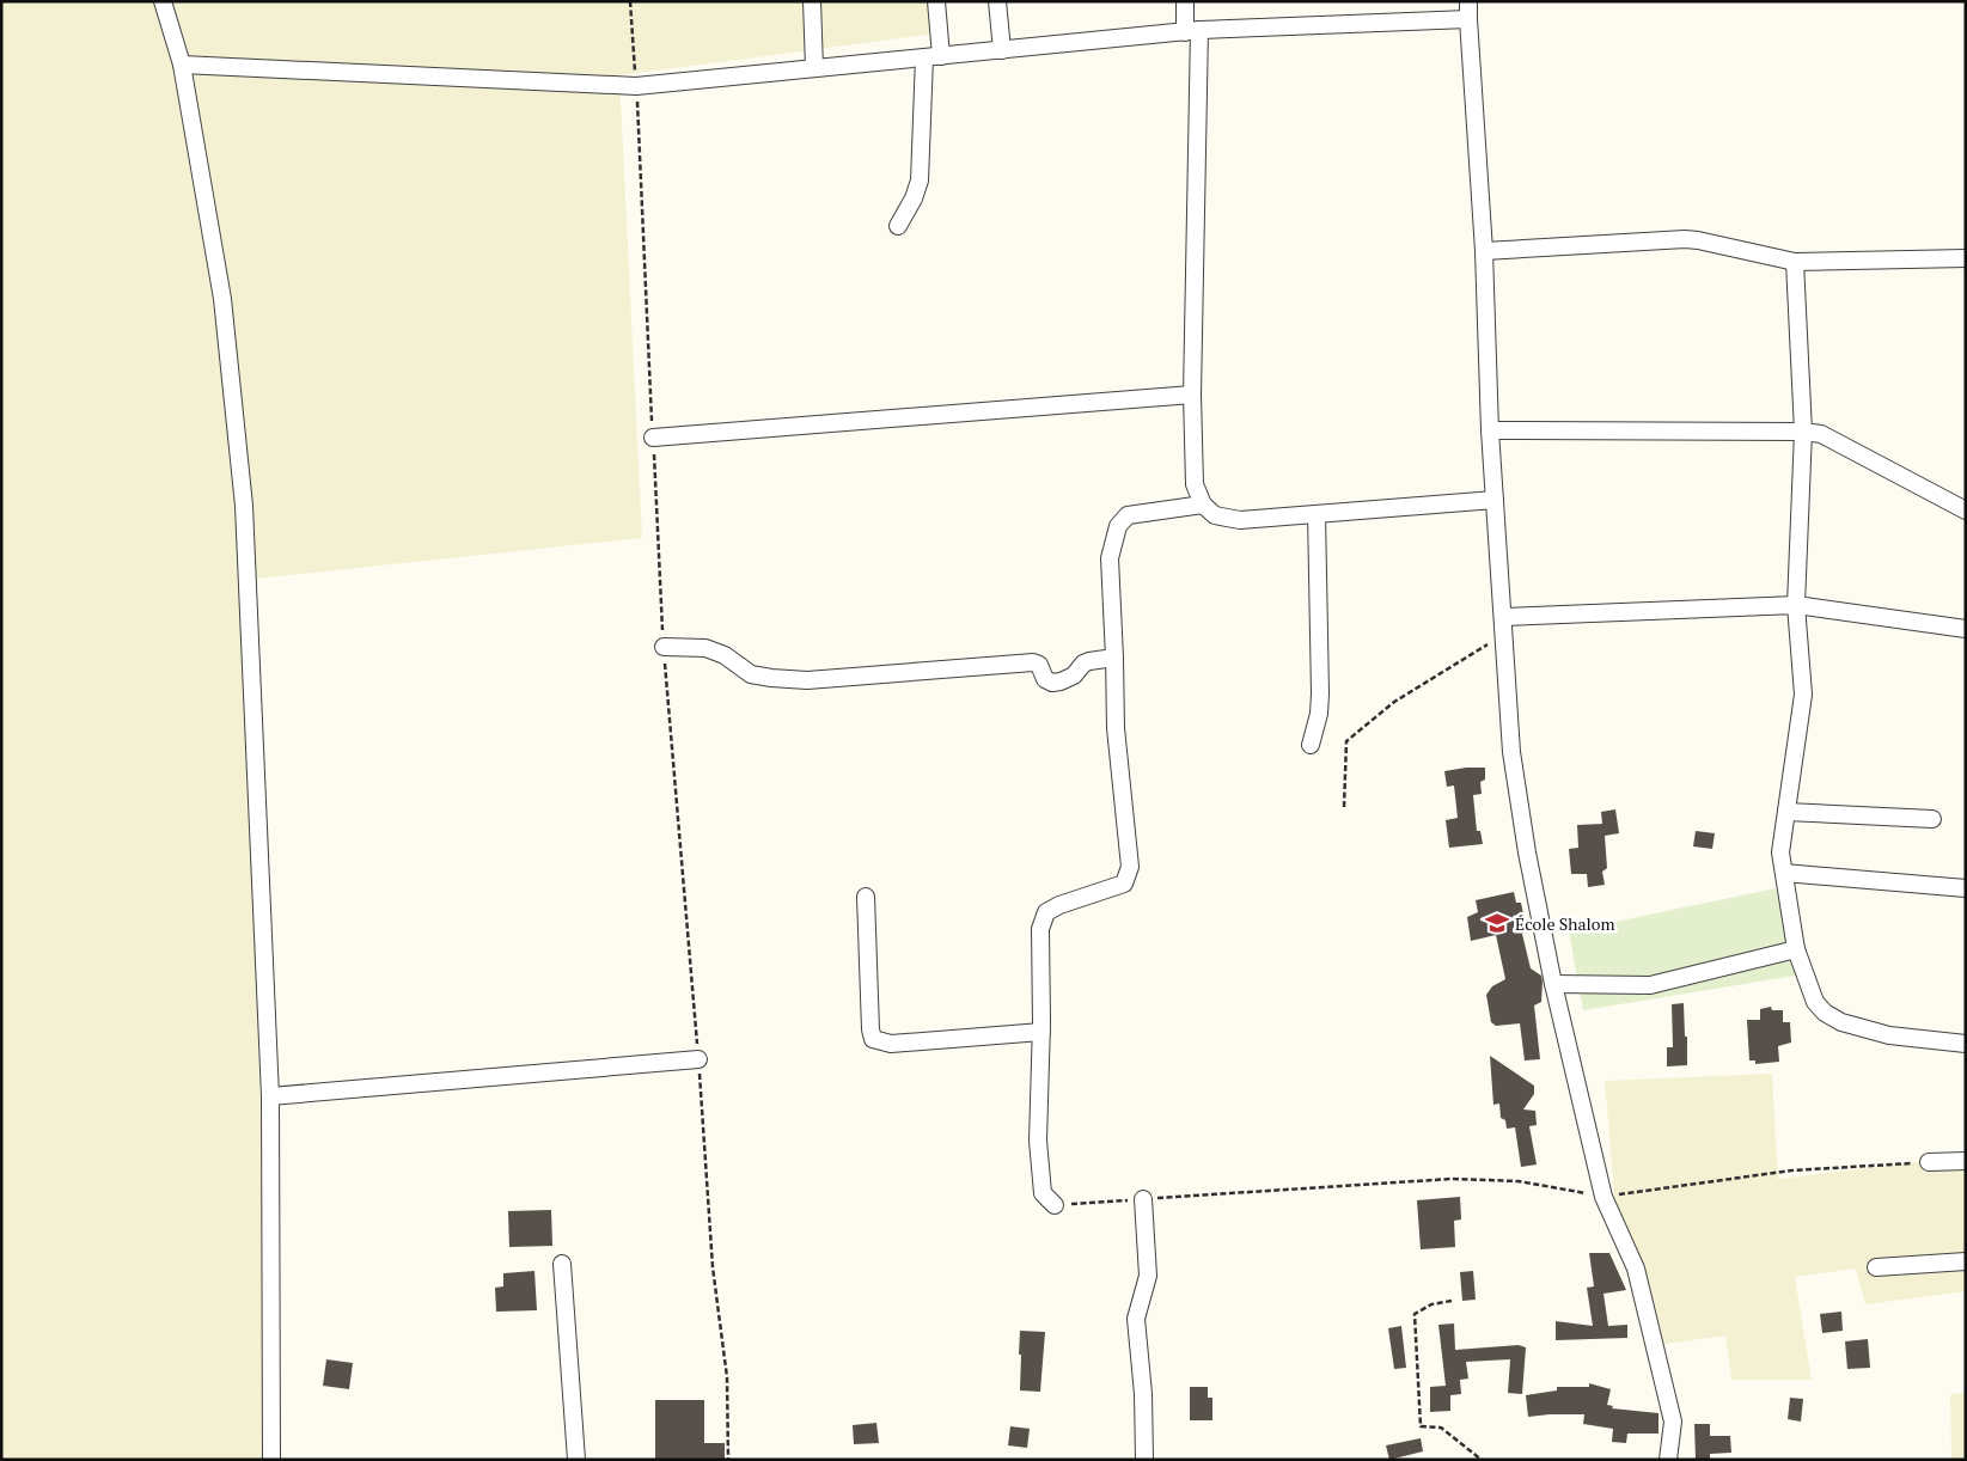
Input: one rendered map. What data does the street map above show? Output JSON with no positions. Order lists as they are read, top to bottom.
{
  "places": {
    "school or university": ["École Shalom"]
  }
}
